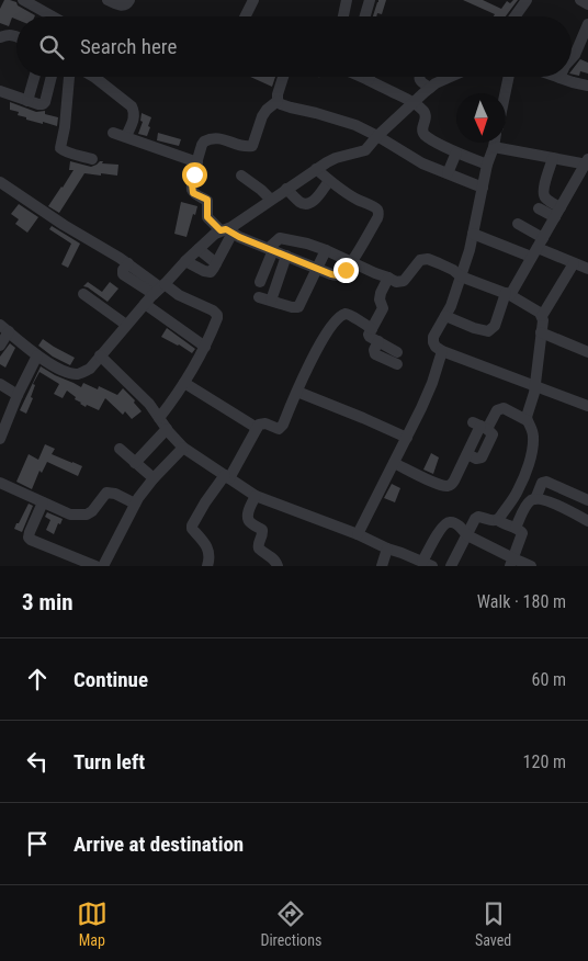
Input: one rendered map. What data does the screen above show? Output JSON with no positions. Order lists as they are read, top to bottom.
{
  "north": "bottom",
  "page": {
    "search": "Search here",
    "heading": ["3 min", "Walk · 180 m"],
    "list": [
      ["Continue", "60 m"],
      ["Turn left", "120 m"],
      "Arrive at destination"
    ],
    "nav": ["Map", "Directions", "Saved"]
  }
}
